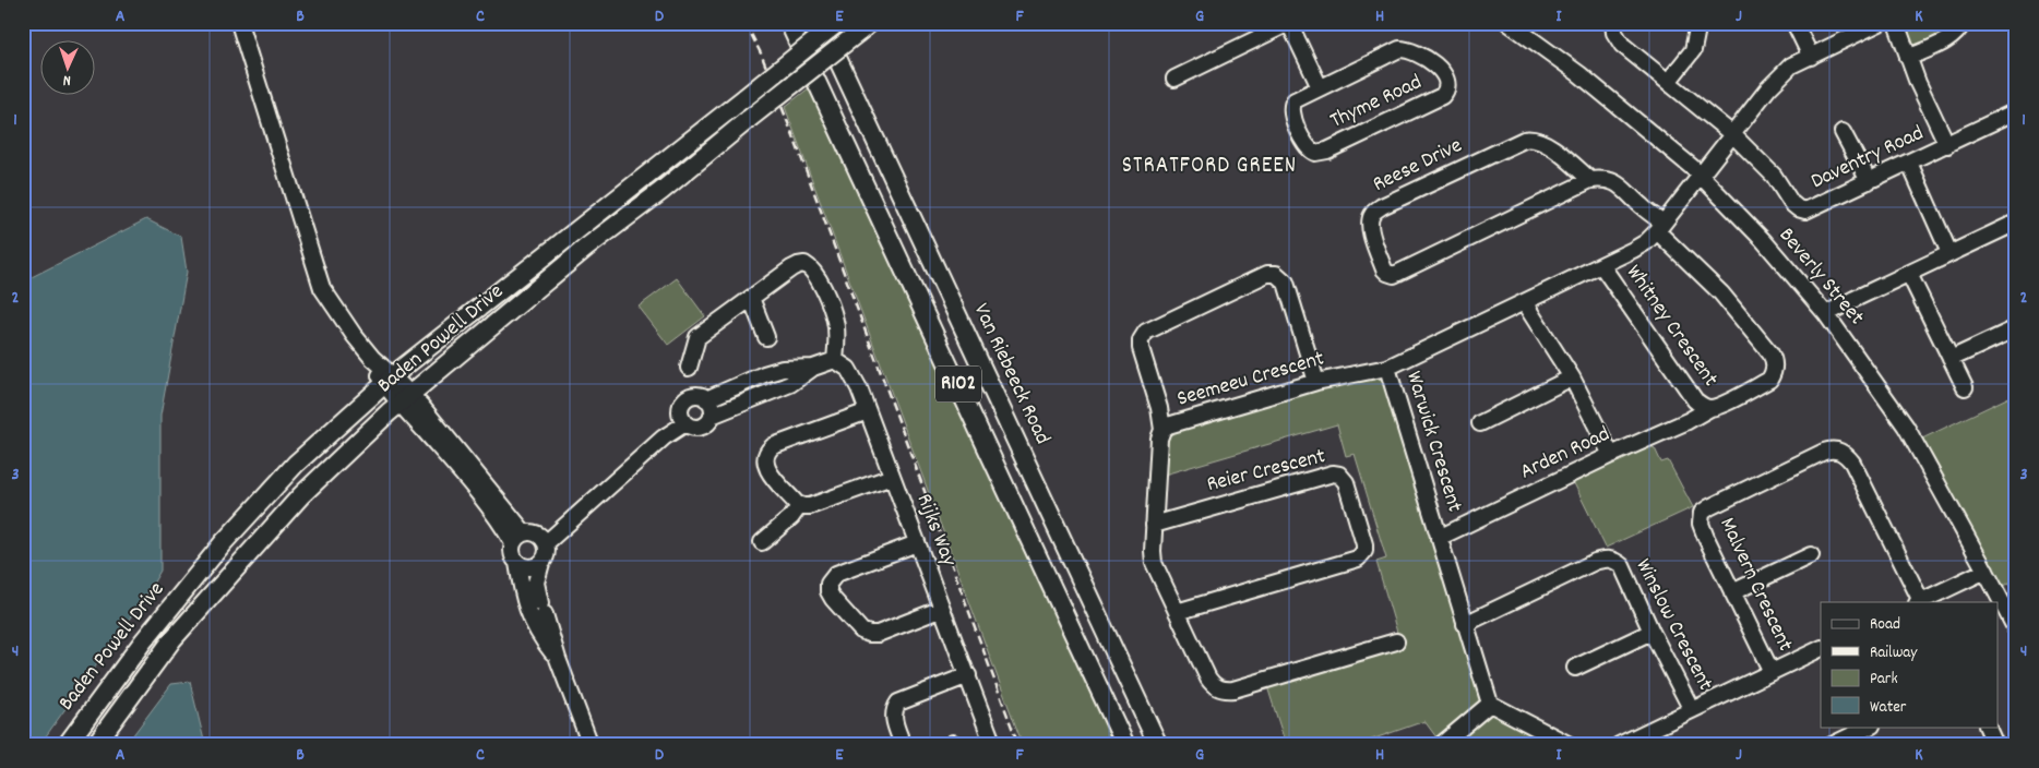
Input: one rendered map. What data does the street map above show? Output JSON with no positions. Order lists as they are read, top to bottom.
{
  "streets": {
    "main road": ["Baden Powell Drive", "Van Riebeeck Road", "R102"],
    "street": [
      "Thyme Road",
      "Daventry Road",
      "Reese Drive",
      "Beverly Street",
      "Whitney Crescent",
      "Seemeeu Crescent",
      "Warwick Crescent",
      "Arden Road",
      "Reier Crescent",
      "Rijks Way",
      "Malvern Crescent",
      "Winslow Crescent"
    ]
  },
  "crossings": [
    ["Daventry Road", "Warwick Crescent"],
    ["Beverly Street", "Warwick Crescent"],
    ["Whitney Crescent", "Warwick Crescent"],
    ["Whitney Crescent", "Arden Road"],
    ["Seemeeu Crescent", "Warwick Crescent"],
    ["Seemeeu Crescent", "Reier Crescent"],
    ["Warwick Crescent", "Arden Road"],
    ["Warwick Crescent", "Winslow Crescent"]
  ],
  "districts": ["STRATFORD GREEN"],
  "legend": [
    "Road",
    "Railway",
    "Park",
    "Water"
  ],
  "north": "bottom",
  "grid": {
    "columns": [
      "A",
      "B",
      "C",
      "D",
      "E",
      "F",
      "G",
      "H",
      "I",
      "J",
      "K"
    ],
    "rows": [
      "1",
      "2",
      "3",
      "4"
    ]
  }
}
